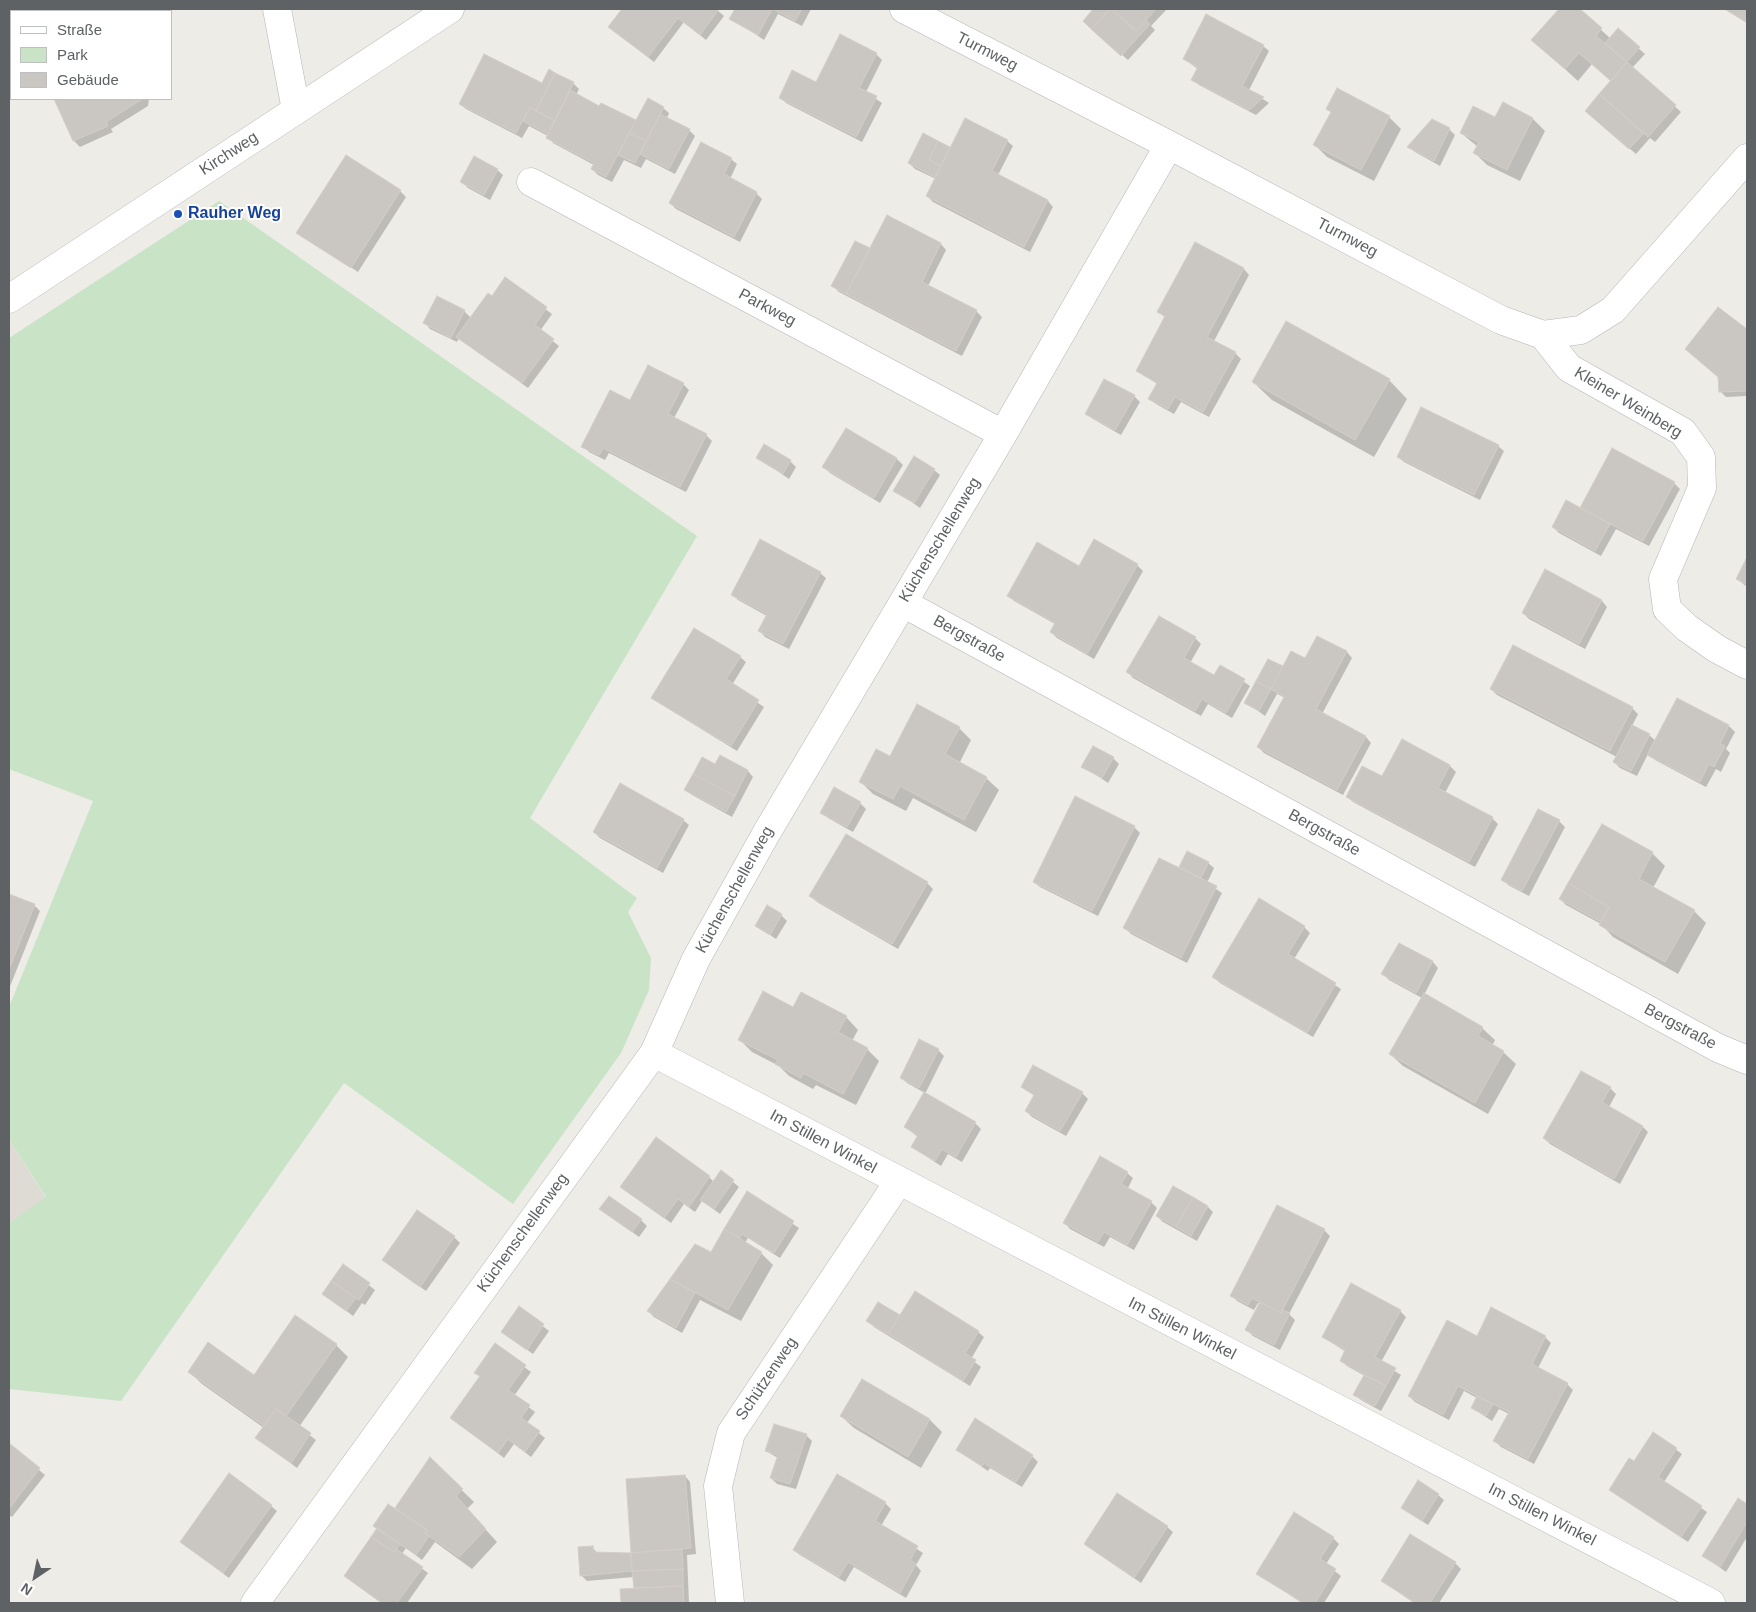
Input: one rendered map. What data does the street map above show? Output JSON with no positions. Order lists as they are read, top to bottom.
{
  "streets": {
    "street": [
      "Turmweg",
      "Kirchweg",
      "Parkweg",
      "Kleiner Weinberg",
      "Küchenschellenweg",
      "Bergstraße",
      "Im Stillen Winkel",
      "Schützenweg"
    ]
  },
  "crossings": [
    ["Turmweg", "Kleiner Weinberg"],
    ["Turmweg", "Küchenschellenweg"],
    ["Parkweg", "Küchenschellenweg"],
    ["Küchenschellenweg", "Bergstraße"],
    ["Küchenschellenweg", "Im Stillen Winkel"],
    ["Im Stillen Winkel", "Schützenweg"]
  ],
  "places": ["Rauher Weg"],
  "legend": ["Straße", "Park", "Gebäude"],
  "north": "bottom left"
}
